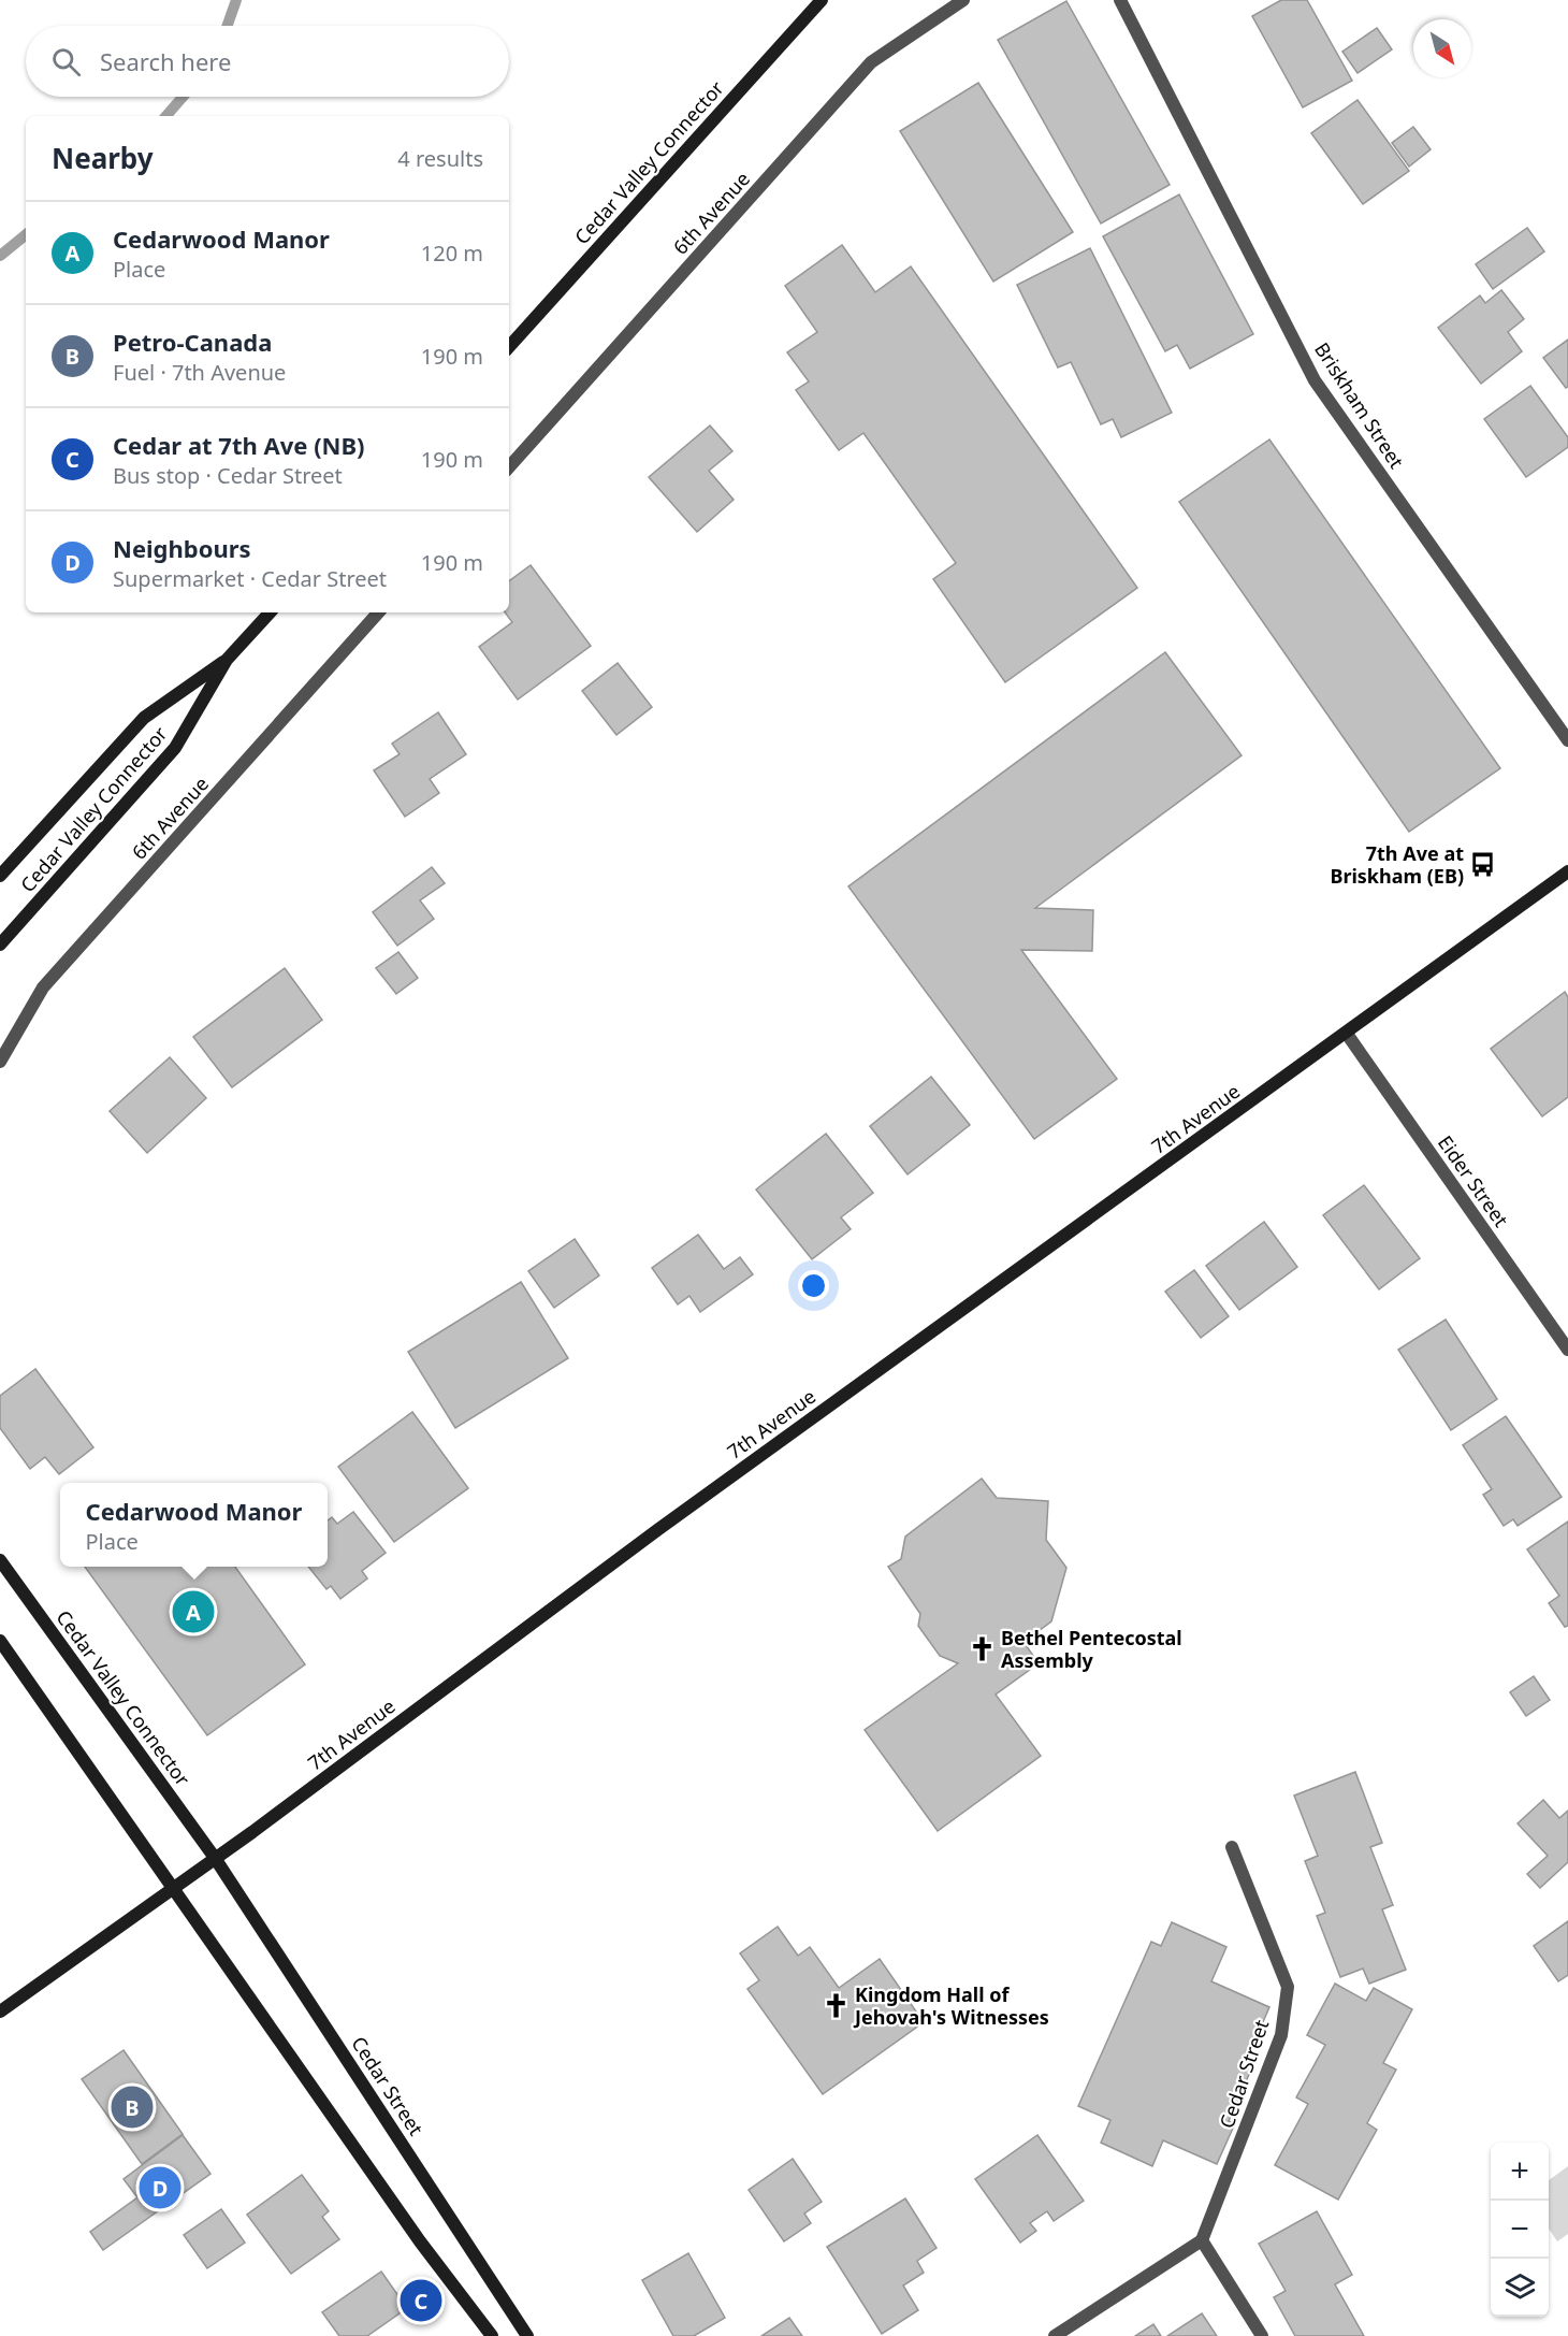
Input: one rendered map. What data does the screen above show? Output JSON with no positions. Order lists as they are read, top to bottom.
{
  "streets": {
    "main road": ["Cedar Valley Connector", "7th Avenue", "Cedar Street"],
    "street": ["6th Avenue", "Briskham Street", "Eider Street"]
  },
  "crossings": [
    ["Cedar Valley Connector", "7th Avenue"],
    ["Cedar Valley Connector", "Cedar Street"],
    ["7th Avenue", "Eider Street"],
    ["7th Avenue", "Cedar Street"]
  ],
  "places": {
    "bus stop": ["7th Ave at Briskham (EB)"],
    "church": ["Bethel Pentecostal Assembly", "Kingdom Hall of Jehovah's Witnesses"]
  },
  "north": "bottom right",
  "page": {
    "search": "Search here",
    "heading": ["Nearby", "4 results"],
    "list": [
      {
        "mark": "A",
        "name": "Cedarwood Manor",
        "note": "Place",
        "value": "120 m"
      },
      {
        "mark": "B",
        "name": "Petro-Canada",
        "note": "Fuel · 7th Avenue",
        "value": "190 m"
      },
      {
        "mark": "C",
        "name": "Cedar at 7th Ave (NB)",
        "note": "Bus stop · Cedar Street",
        "value": "190 m"
      },
      {
        "mark": "D",
        "name": "Neighbours",
        "note": "Supermarket · Cedar Street",
        "value": "190 m"
      }
    ],
    "popup": ["Cedarwood Manor", "Place"],
    "pins": [
      "A",
      "B",
      "D",
      "C"
    ],
    "map_buttons": ["+", "−"]
  }
}
